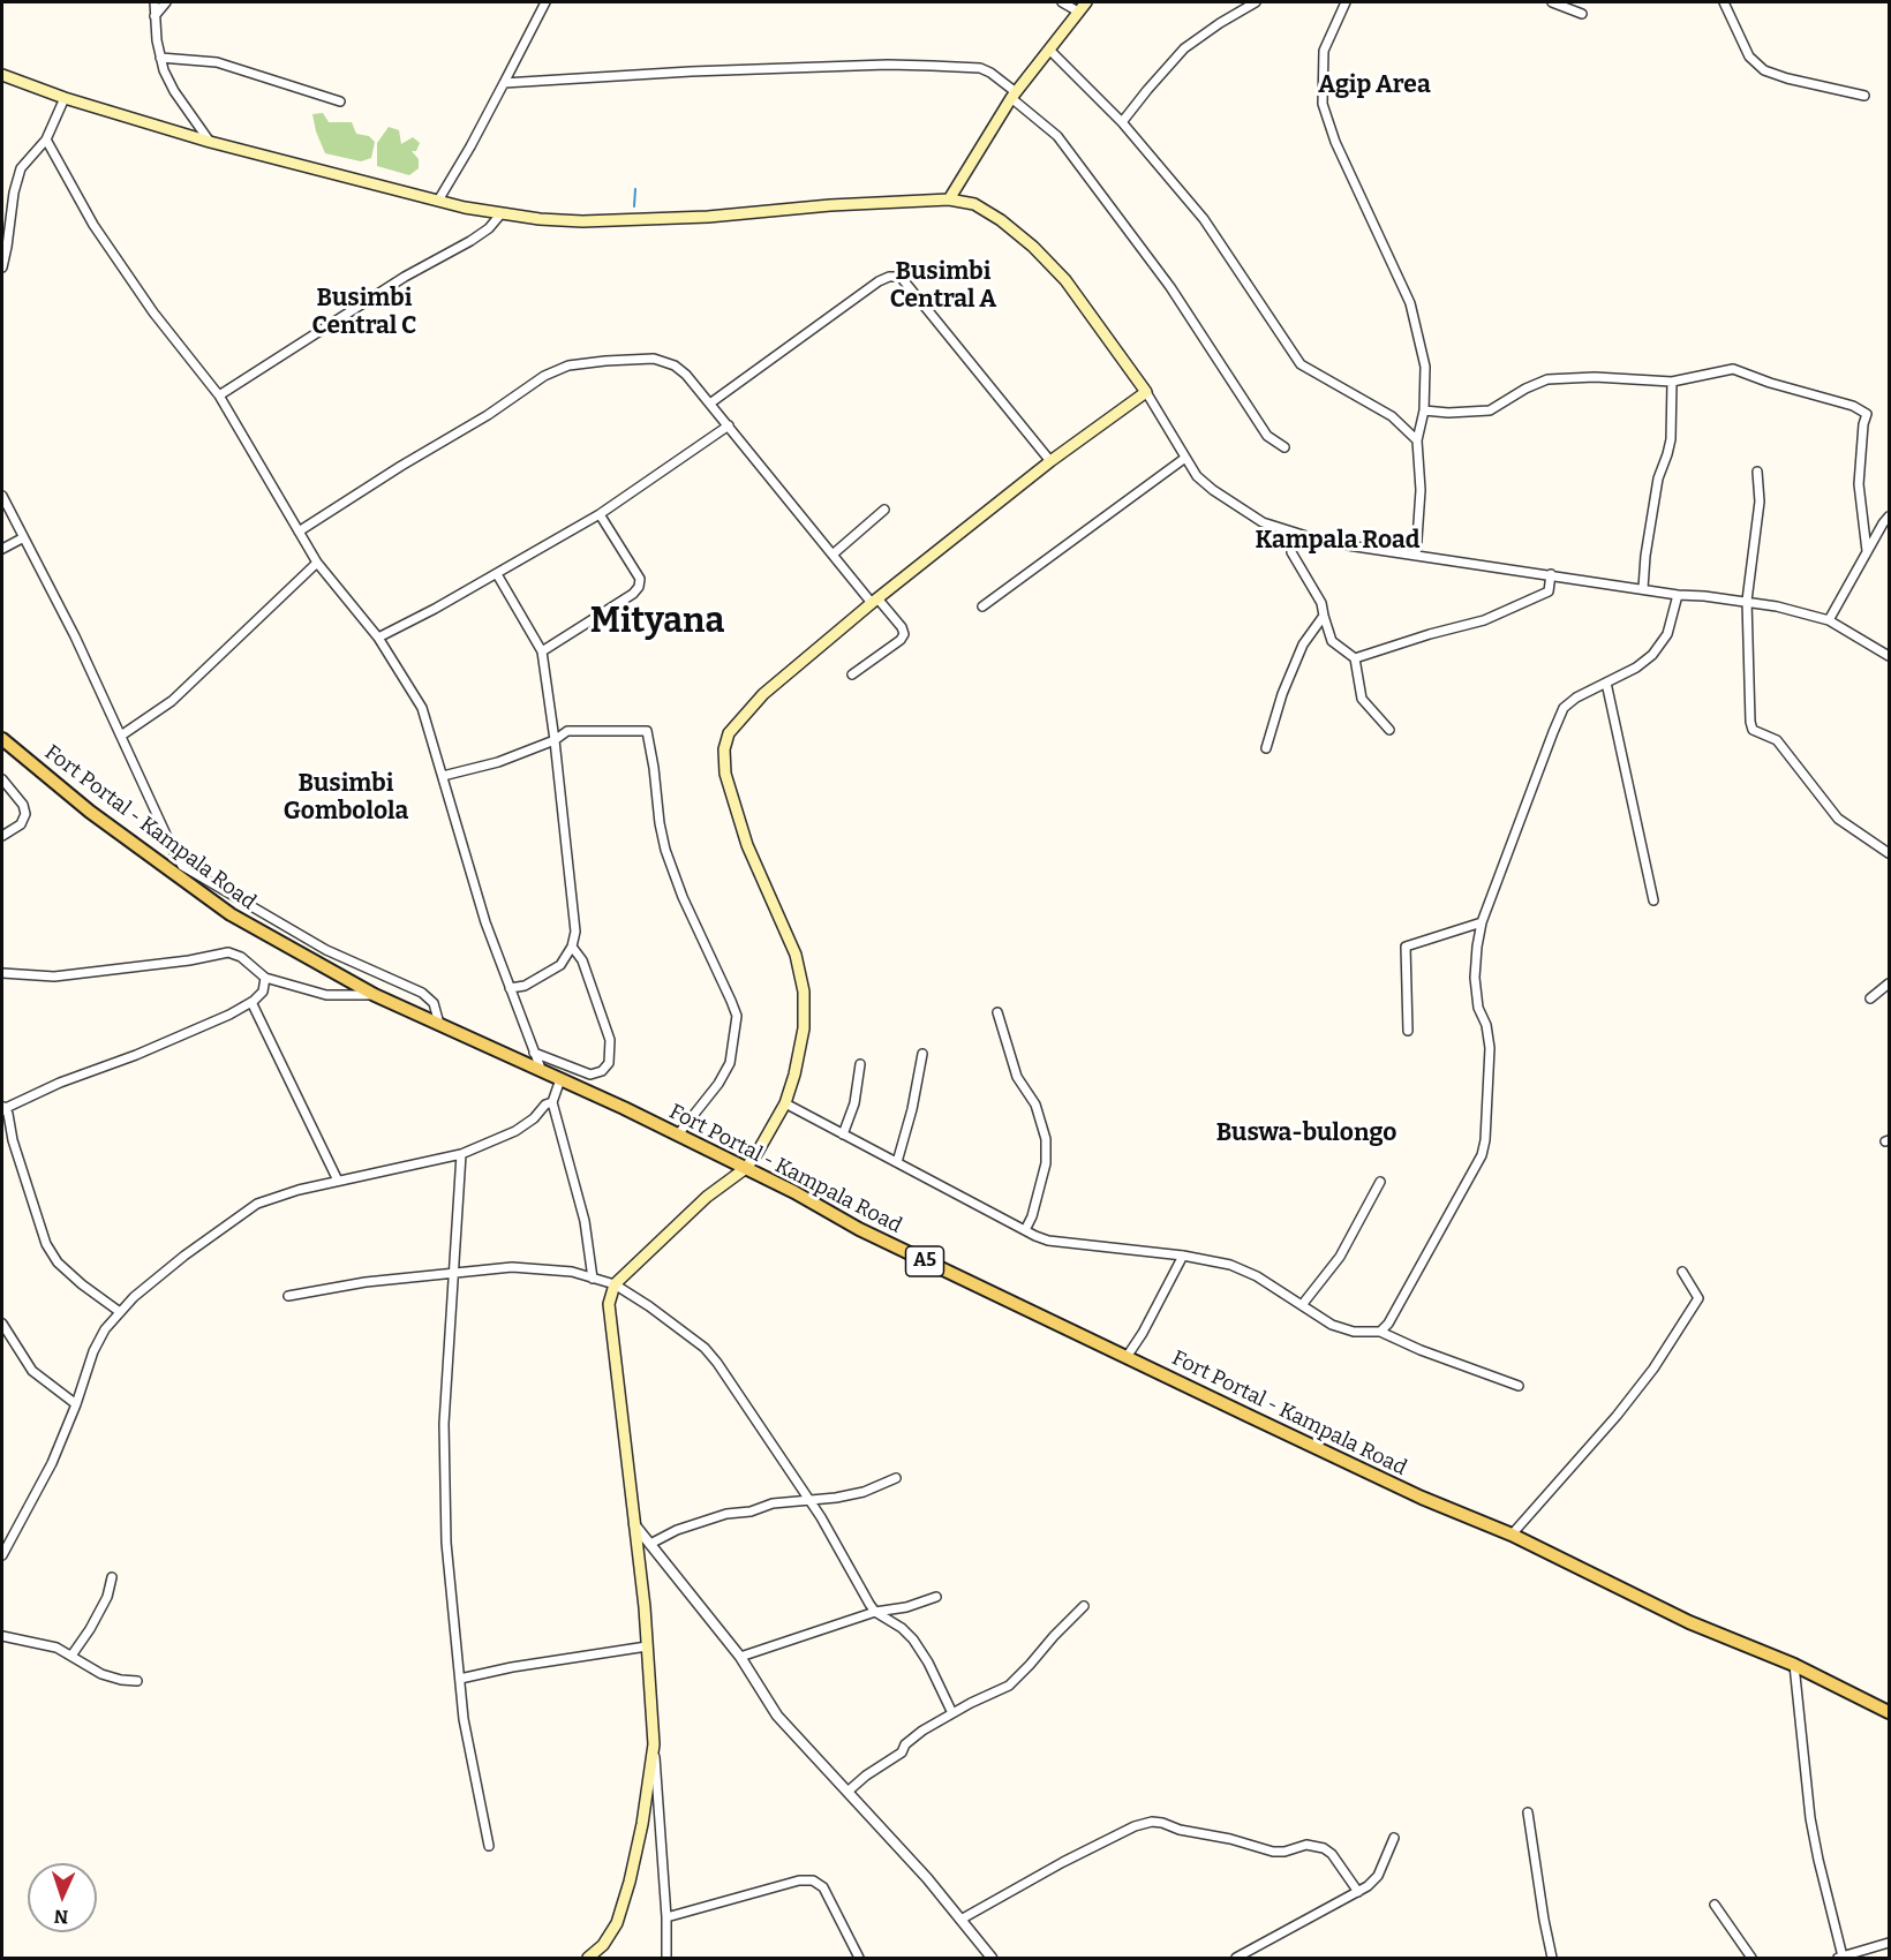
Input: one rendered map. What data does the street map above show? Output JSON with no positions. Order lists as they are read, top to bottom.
{
  "streets": {
    "main road": ["Fort Portal - Kampala Road", "A5"]
  },
  "districts": [
    "Agip Area",
    "Busimbi Central A",
    "Busimbi Central C",
    "Kampala Road",
    "Mityana",
    "Busimbi Gombolola",
    "Buswa-bulongo"
  ],
  "north": "bottom"
}
